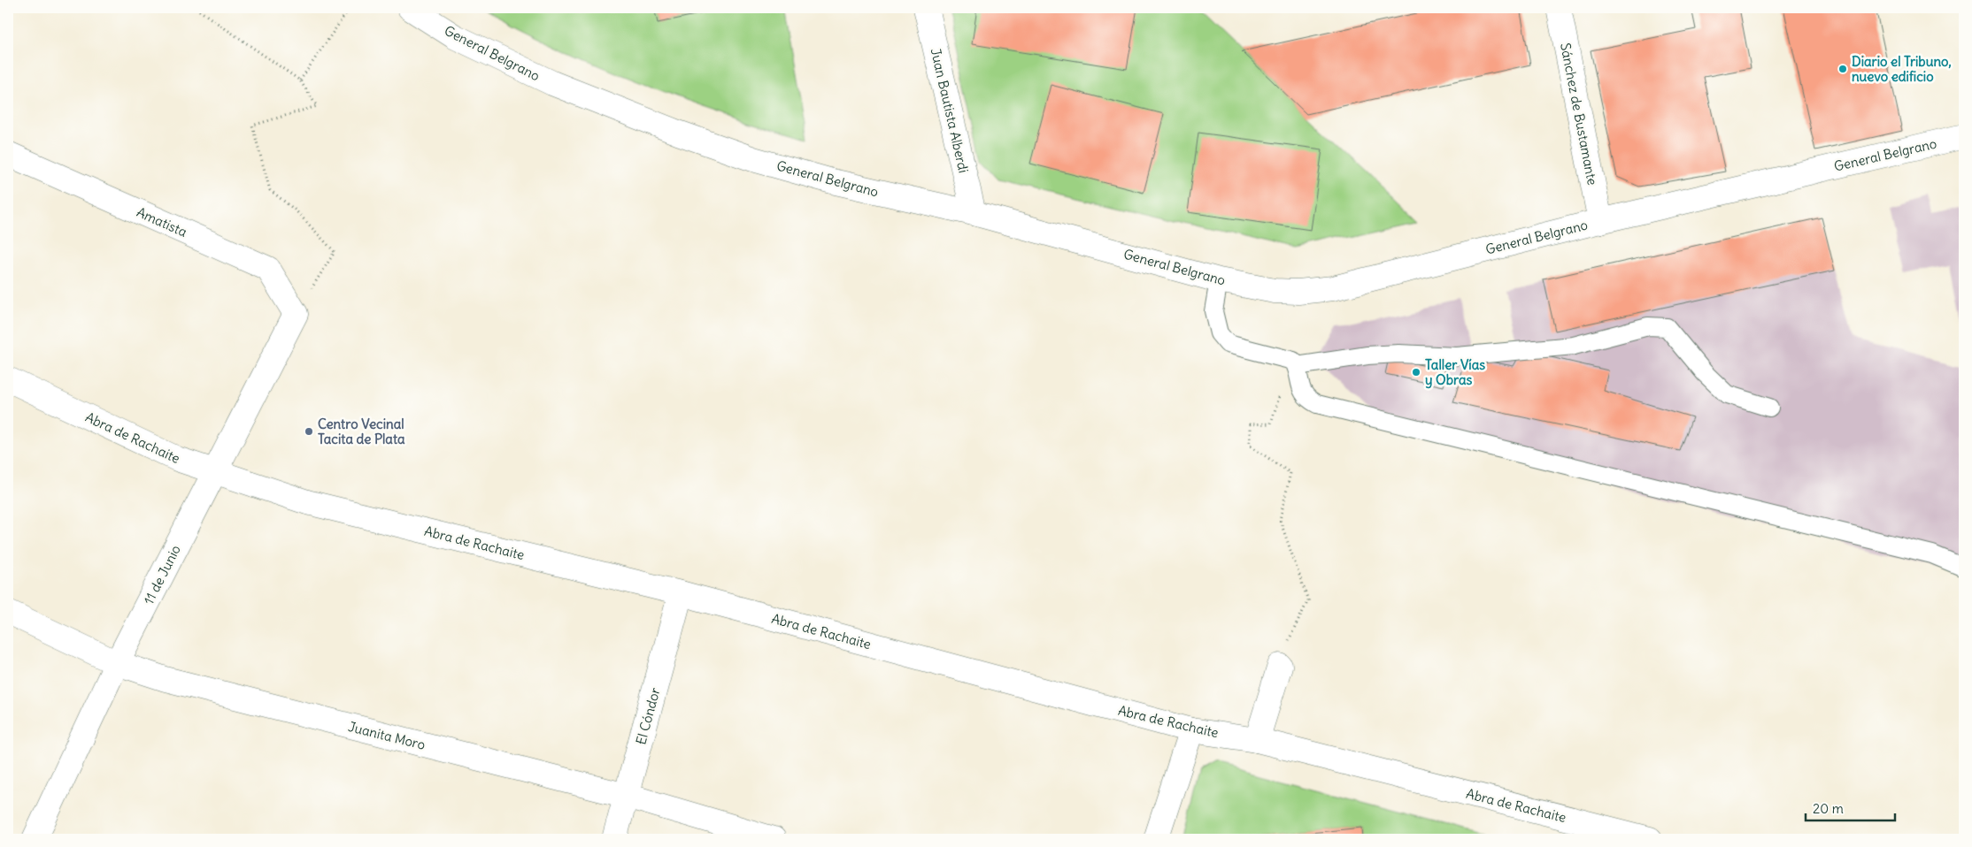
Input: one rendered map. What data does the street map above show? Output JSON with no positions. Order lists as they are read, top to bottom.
{
  "streets": {
    "street": [
      "General Belgrano",
      "Juan Bautista Alberdi",
      "Sánchez de Bustamante",
      "Amatista",
      "Abra de Rachaite",
      "11 de Junio",
      "El Cóndor",
      "Juanita Moro"
    ]
  },
  "crossings": [
    ["General Belgrano", "Juan Bautista Alberdi"],
    ["General Belgrano", "Sánchez de Bustamante"],
    ["Amatista", "11 de Junio"],
    ["Abra de Rachaite", "11 de Junio"],
    ["Abra de Rachaite", "El Cóndor"],
    ["11 de Junio", "Juanita Moro"],
    ["El Cóndor", "Juanita Moro"]
  ],
  "places": ["Diario el Tribuno, nuevo edificio", "Taller Vías y Obras", "Centro Vecinal Tacita de Plata"],
  "scale_bar": "20 m"
}
